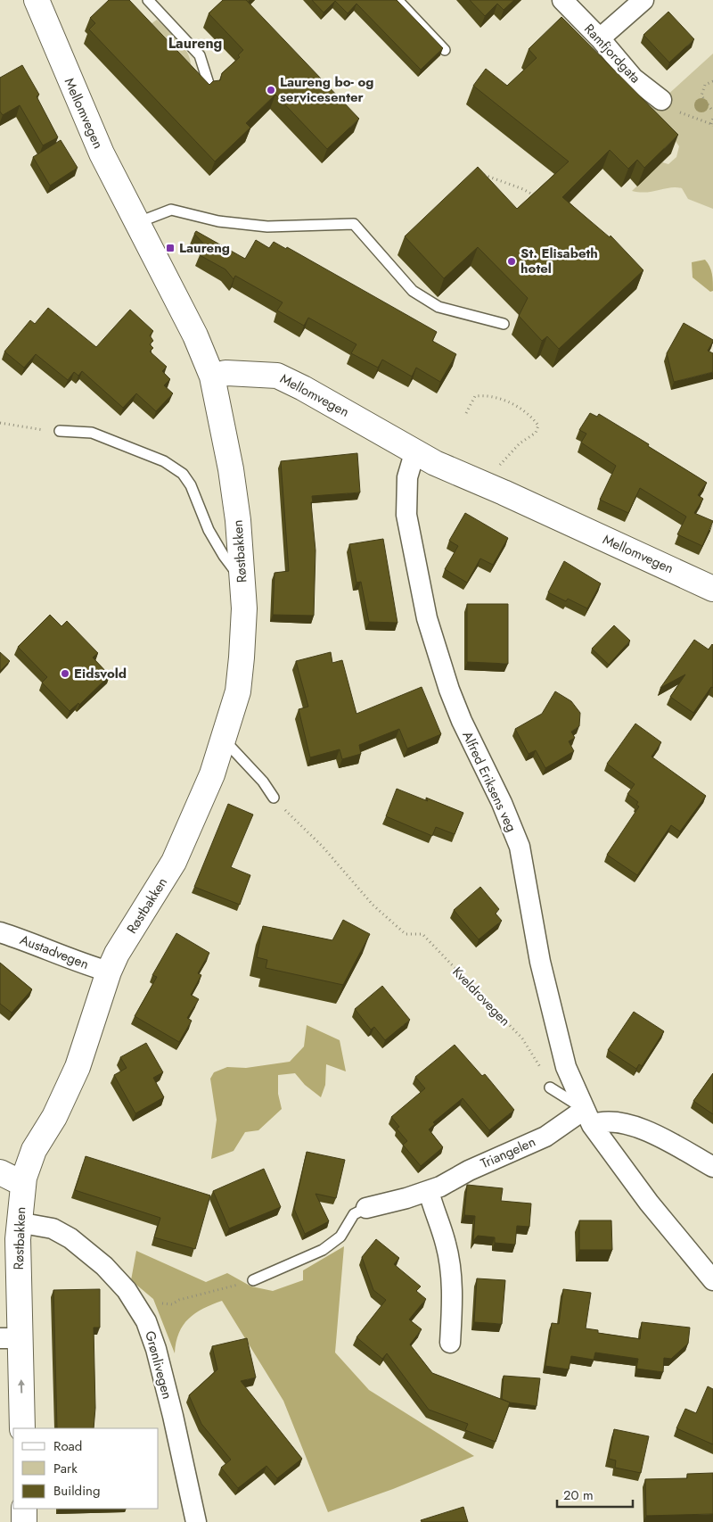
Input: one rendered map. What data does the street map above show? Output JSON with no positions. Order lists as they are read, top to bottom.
{
  "streets": {
    "street": [
      "Ramfjordgata",
      "Mellomvegen",
      "Røstbakken",
      "Alfred Eriksens veg",
      "Austadvegen",
      "Triangelen",
      "Grønlivegen"
    ],
    "path": ["Kveldrovegen"]
  },
  "crossings": [
    ["Mellomvegen", "Røstbakken"],
    ["Mellomvegen", "Alfred Eriksens veg"],
    ["Røstbakken", "Austadvegen"],
    ["Røstbakken", "Grønlivegen"],
    ["Alfred Eriksens veg", "Triangelen"]
  ],
  "districts": ["Laureng"],
  "places": {
    "other": ["Laureng bo- og servicesenter", "St. Elisabeth hotel", "Eidsvold"],
    "transit": ["Laureng"]
  },
  "legend": ["Road", "Park", "Building"],
  "scale_bar": "20 m"
}
